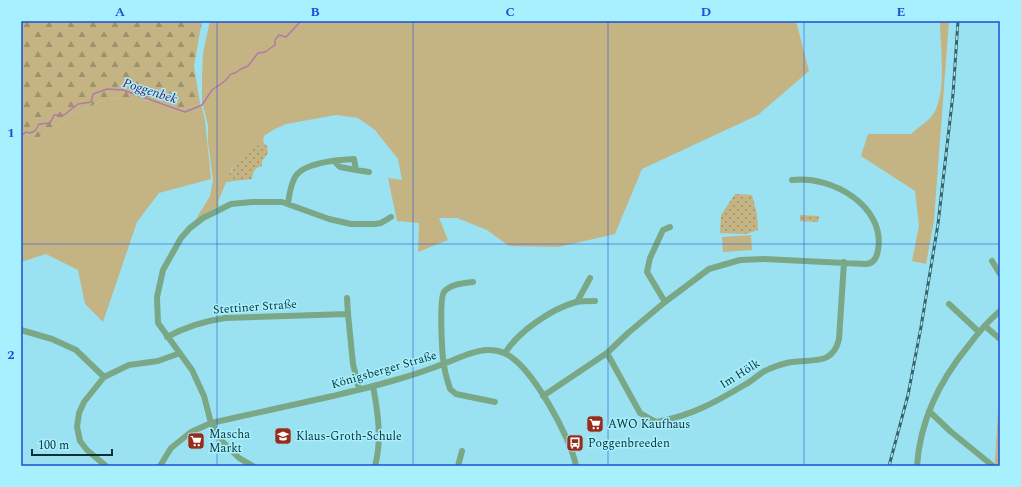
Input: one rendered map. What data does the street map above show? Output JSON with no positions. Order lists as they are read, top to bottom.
{
  "streets": {
    "street": ["Stettiner Straße", "Königsberger Straße", "Im Hölk"]
  },
  "water": ["Poggenbek"],
  "places": {
    "supermarket": ["AWO Kaufhaus", "Mascha Markt"],
    "school or university": ["Klaus-Groth-Schule"],
    "bus stop": ["Poggenbreeden"]
  },
  "scale_bar": "100 m",
  "grid": {
    "columns": [
      "A",
      "B",
      "C",
      "D",
      "E"
    ],
    "rows": ["1", "2"]
  }
}
